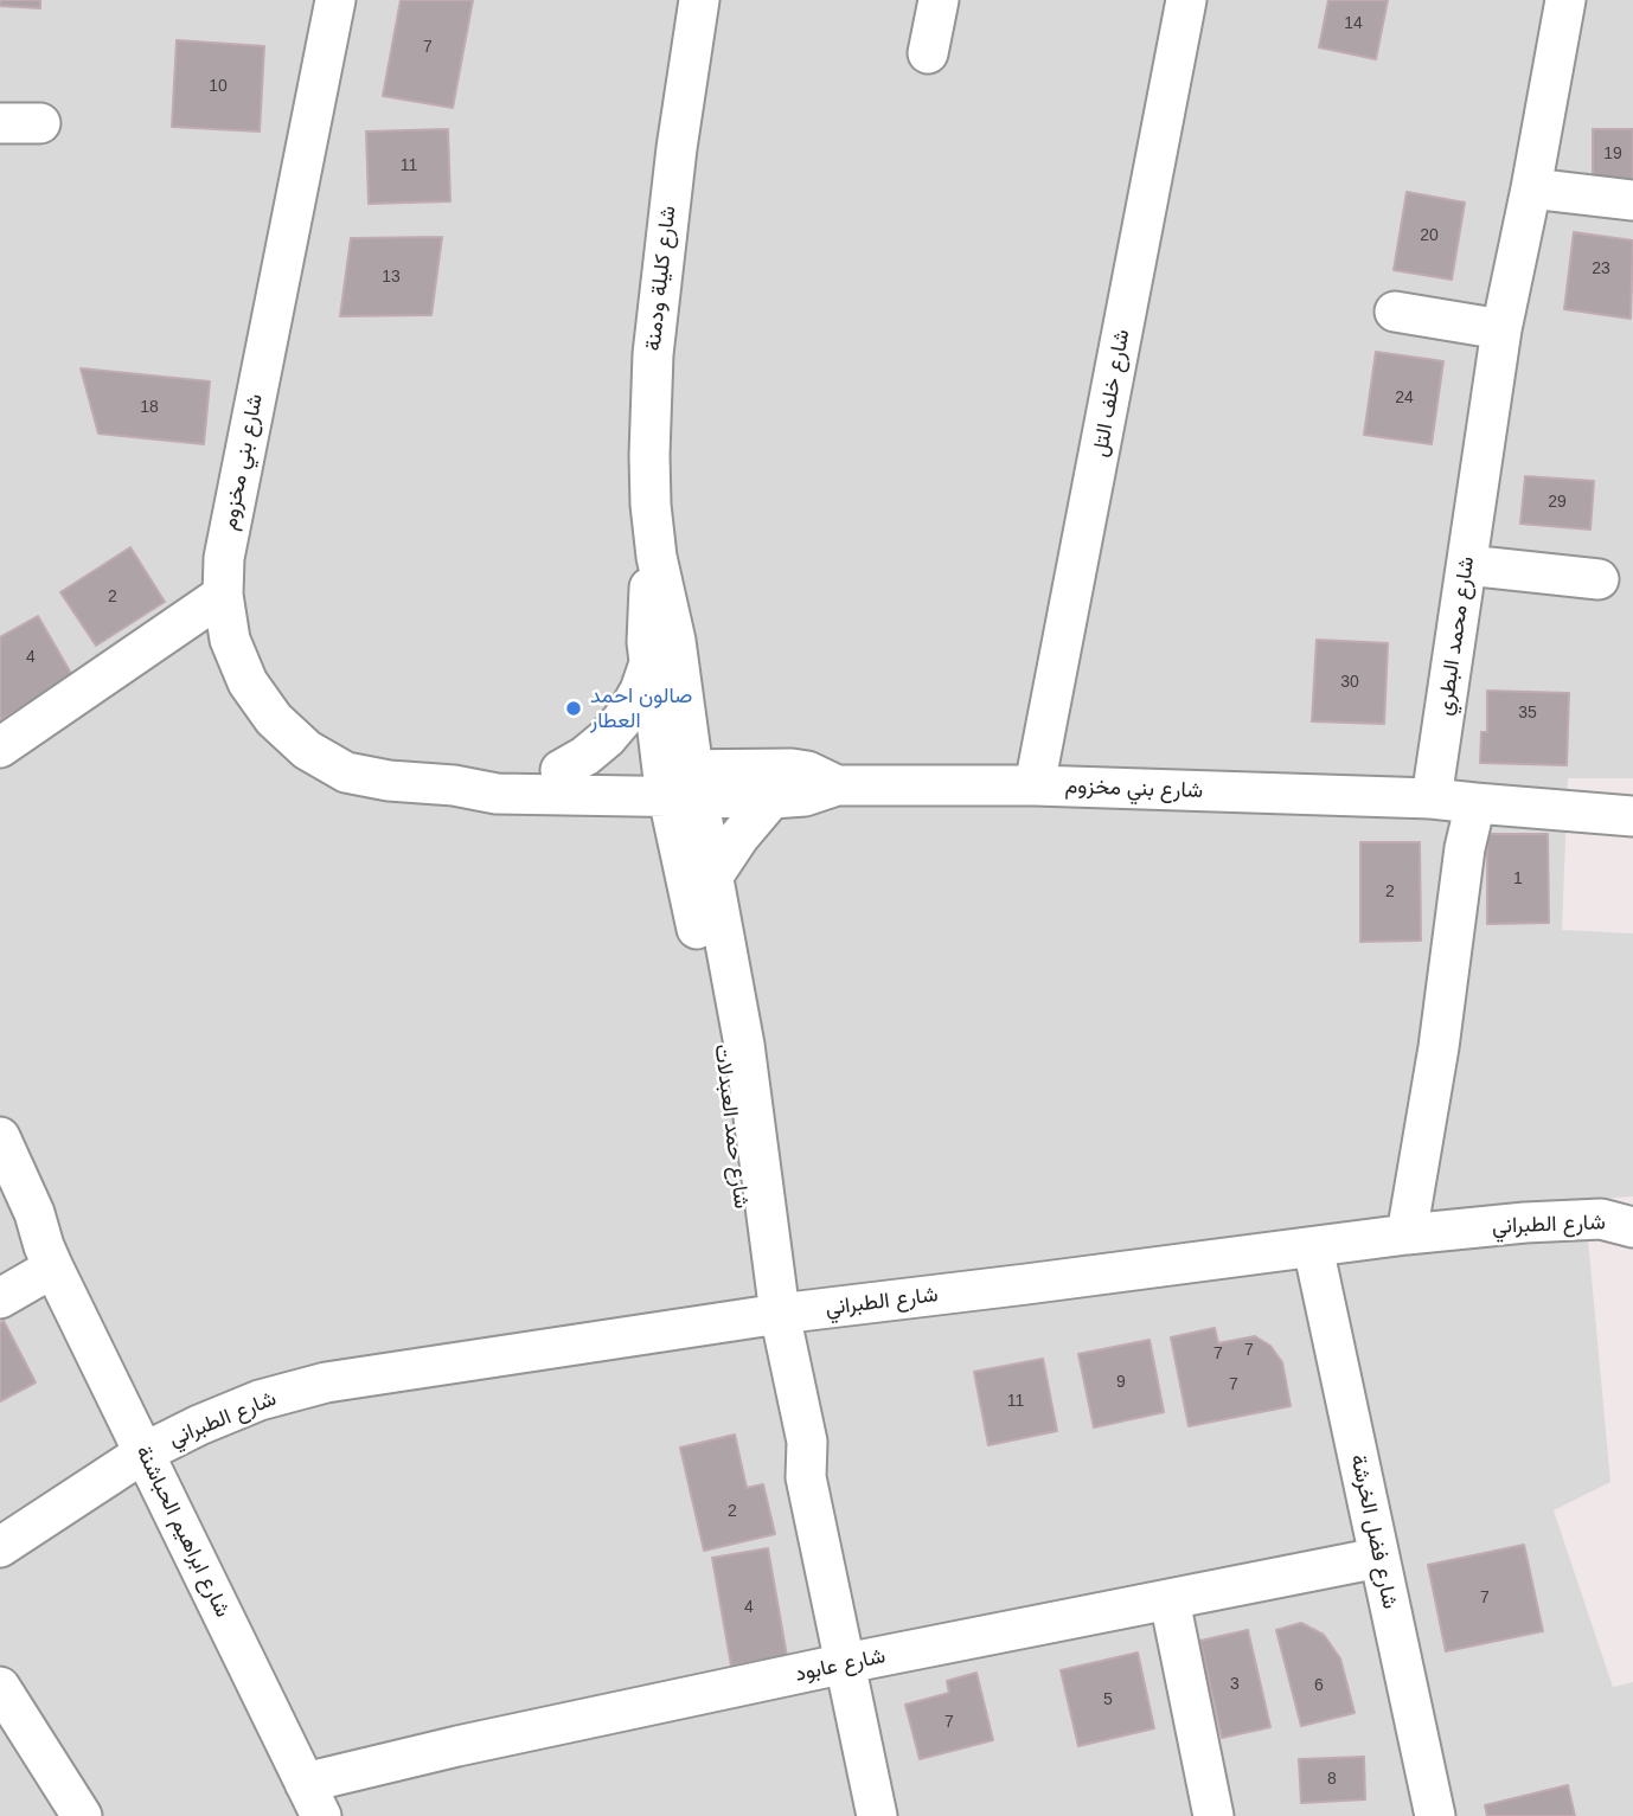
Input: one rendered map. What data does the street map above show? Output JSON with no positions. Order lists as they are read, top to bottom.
{
  "streets": {
    "street": [
      "شارع كليلة ودمنة",
      "شارع خلف التل",
      "شارع بني مخزوم",
      "شارع محمد البطري",
      "شارع حمد العبدلات",
      "شارع الطبراني",
      "شارع ابراهيم الحباشنة",
      "شارع فضل الخرشة",
      "شارع عابود"
    ]
  },
  "crossings": [
    ["شارع كليلة ودمنة", "شارع بني مخزوم"],
    ["شارع كليلة ودمنة", "شارع حمد العبدلات"],
    ["شارع خلف التل", "شارع بني مخزوم"],
    ["شارع بني مخزوم", "شارع محمد البطري"],
    ["شارع بني مخزوم", "شارع حمد العبدلات"],
    ["شارع حمد العبدلات", "شارع الطبراني"],
    ["شارع حمد العبدلات", "شارع عابود"],
    ["شارع الطبراني", "شارع ابراهيم الحباشنة"],
    ["شارع الطبراني", "شارع فضل الخرشة"],
    ["شارع ابراهيم الحباشنة", "شارع عابود"],
    ["شارع فضل الخرشة", "شارع عابود"]
  ],
  "places": ["صالون احمد العطار"],
  "house_numbers": [
    "14",
    "7",
    "10",
    "19",
    "11",
    "20",
    "23",
    "13",
    "24",
    "18",
    "29",
    "2",
    "4",
    "30",
    "35",
    "1",
    "2",
    "7",
    "7",
    "9",
    "7",
    "11",
    "2",
    "7",
    "4",
    "3",
    "6",
    "5",
    "7",
    "8"
  ]
}
